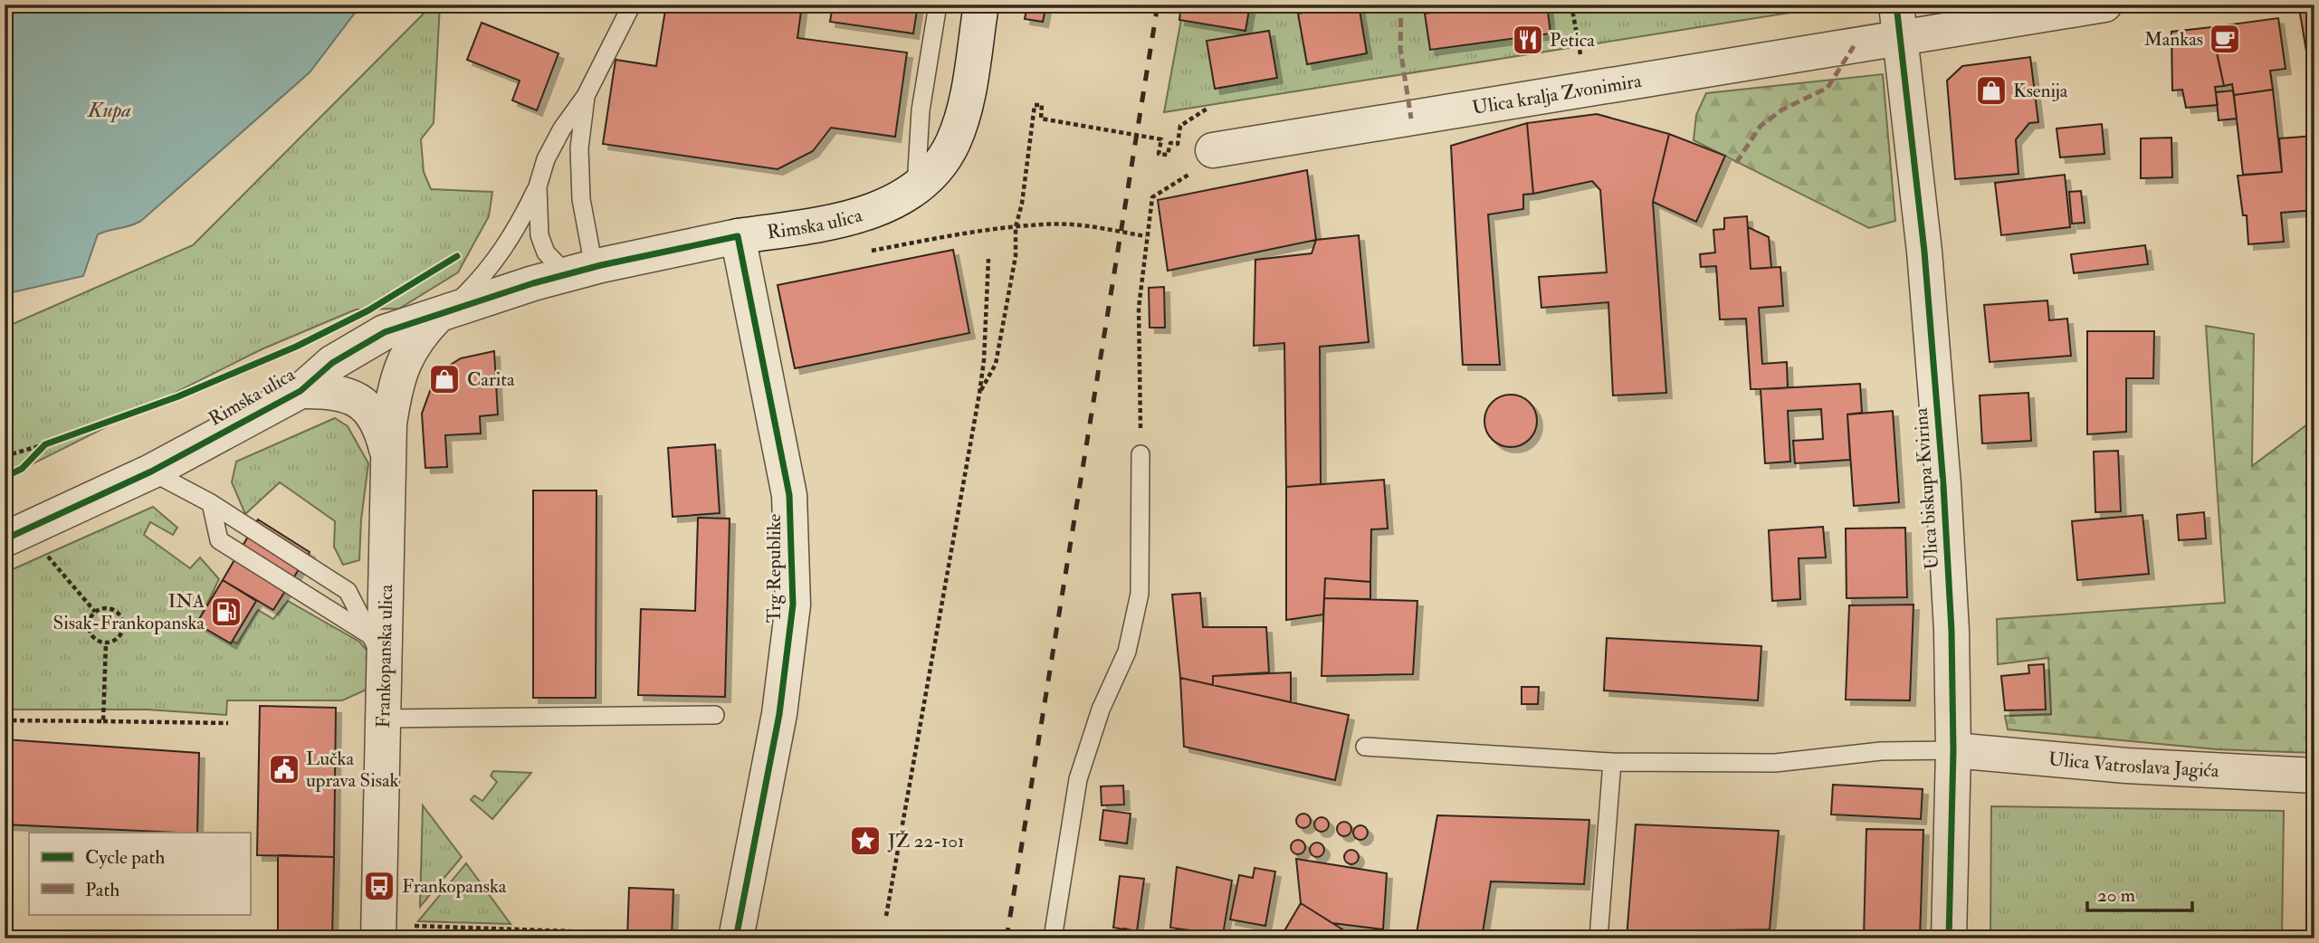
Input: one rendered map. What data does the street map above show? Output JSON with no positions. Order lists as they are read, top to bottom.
{
  "streets": {
    "street": [
      "Ulica kralja Zvonimira",
      "Rimska ulica",
      "Ulica biskupa Kvirina",
      "Trg Republike",
      "Frankopanska ulica",
      "Ulica Vatroslava Jagića"
    ]
  },
  "crossings": [
    ["Ulica kralja Zvonimira", "Ulica biskupa Kvirina"],
    ["Rimska ulica", "Trg Republike"],
    ["Rimska ulica", "Frankopanska ulica"],
    ["Ulica biskupa Kvirina", "Ulica Vatroslava Jagića"]
  ],
  "water": ["Kupa"],
  "places": {
    "cafe": ["Mankas"],
    "restaurant": ["Petica"],
    "shop": ["Ksenija", "Carita"],
    "fuel station": ["INA Sisak-Frankopanska"],
    "public building": ["Lučka uprava Sisak"],
    "place": ["JŽ 22-101"],
    "bus stop": ["Frankopanska"]
  },
  "legend": ["Cycle path", "Path"],
  "scale_bar": "20 m"
}
